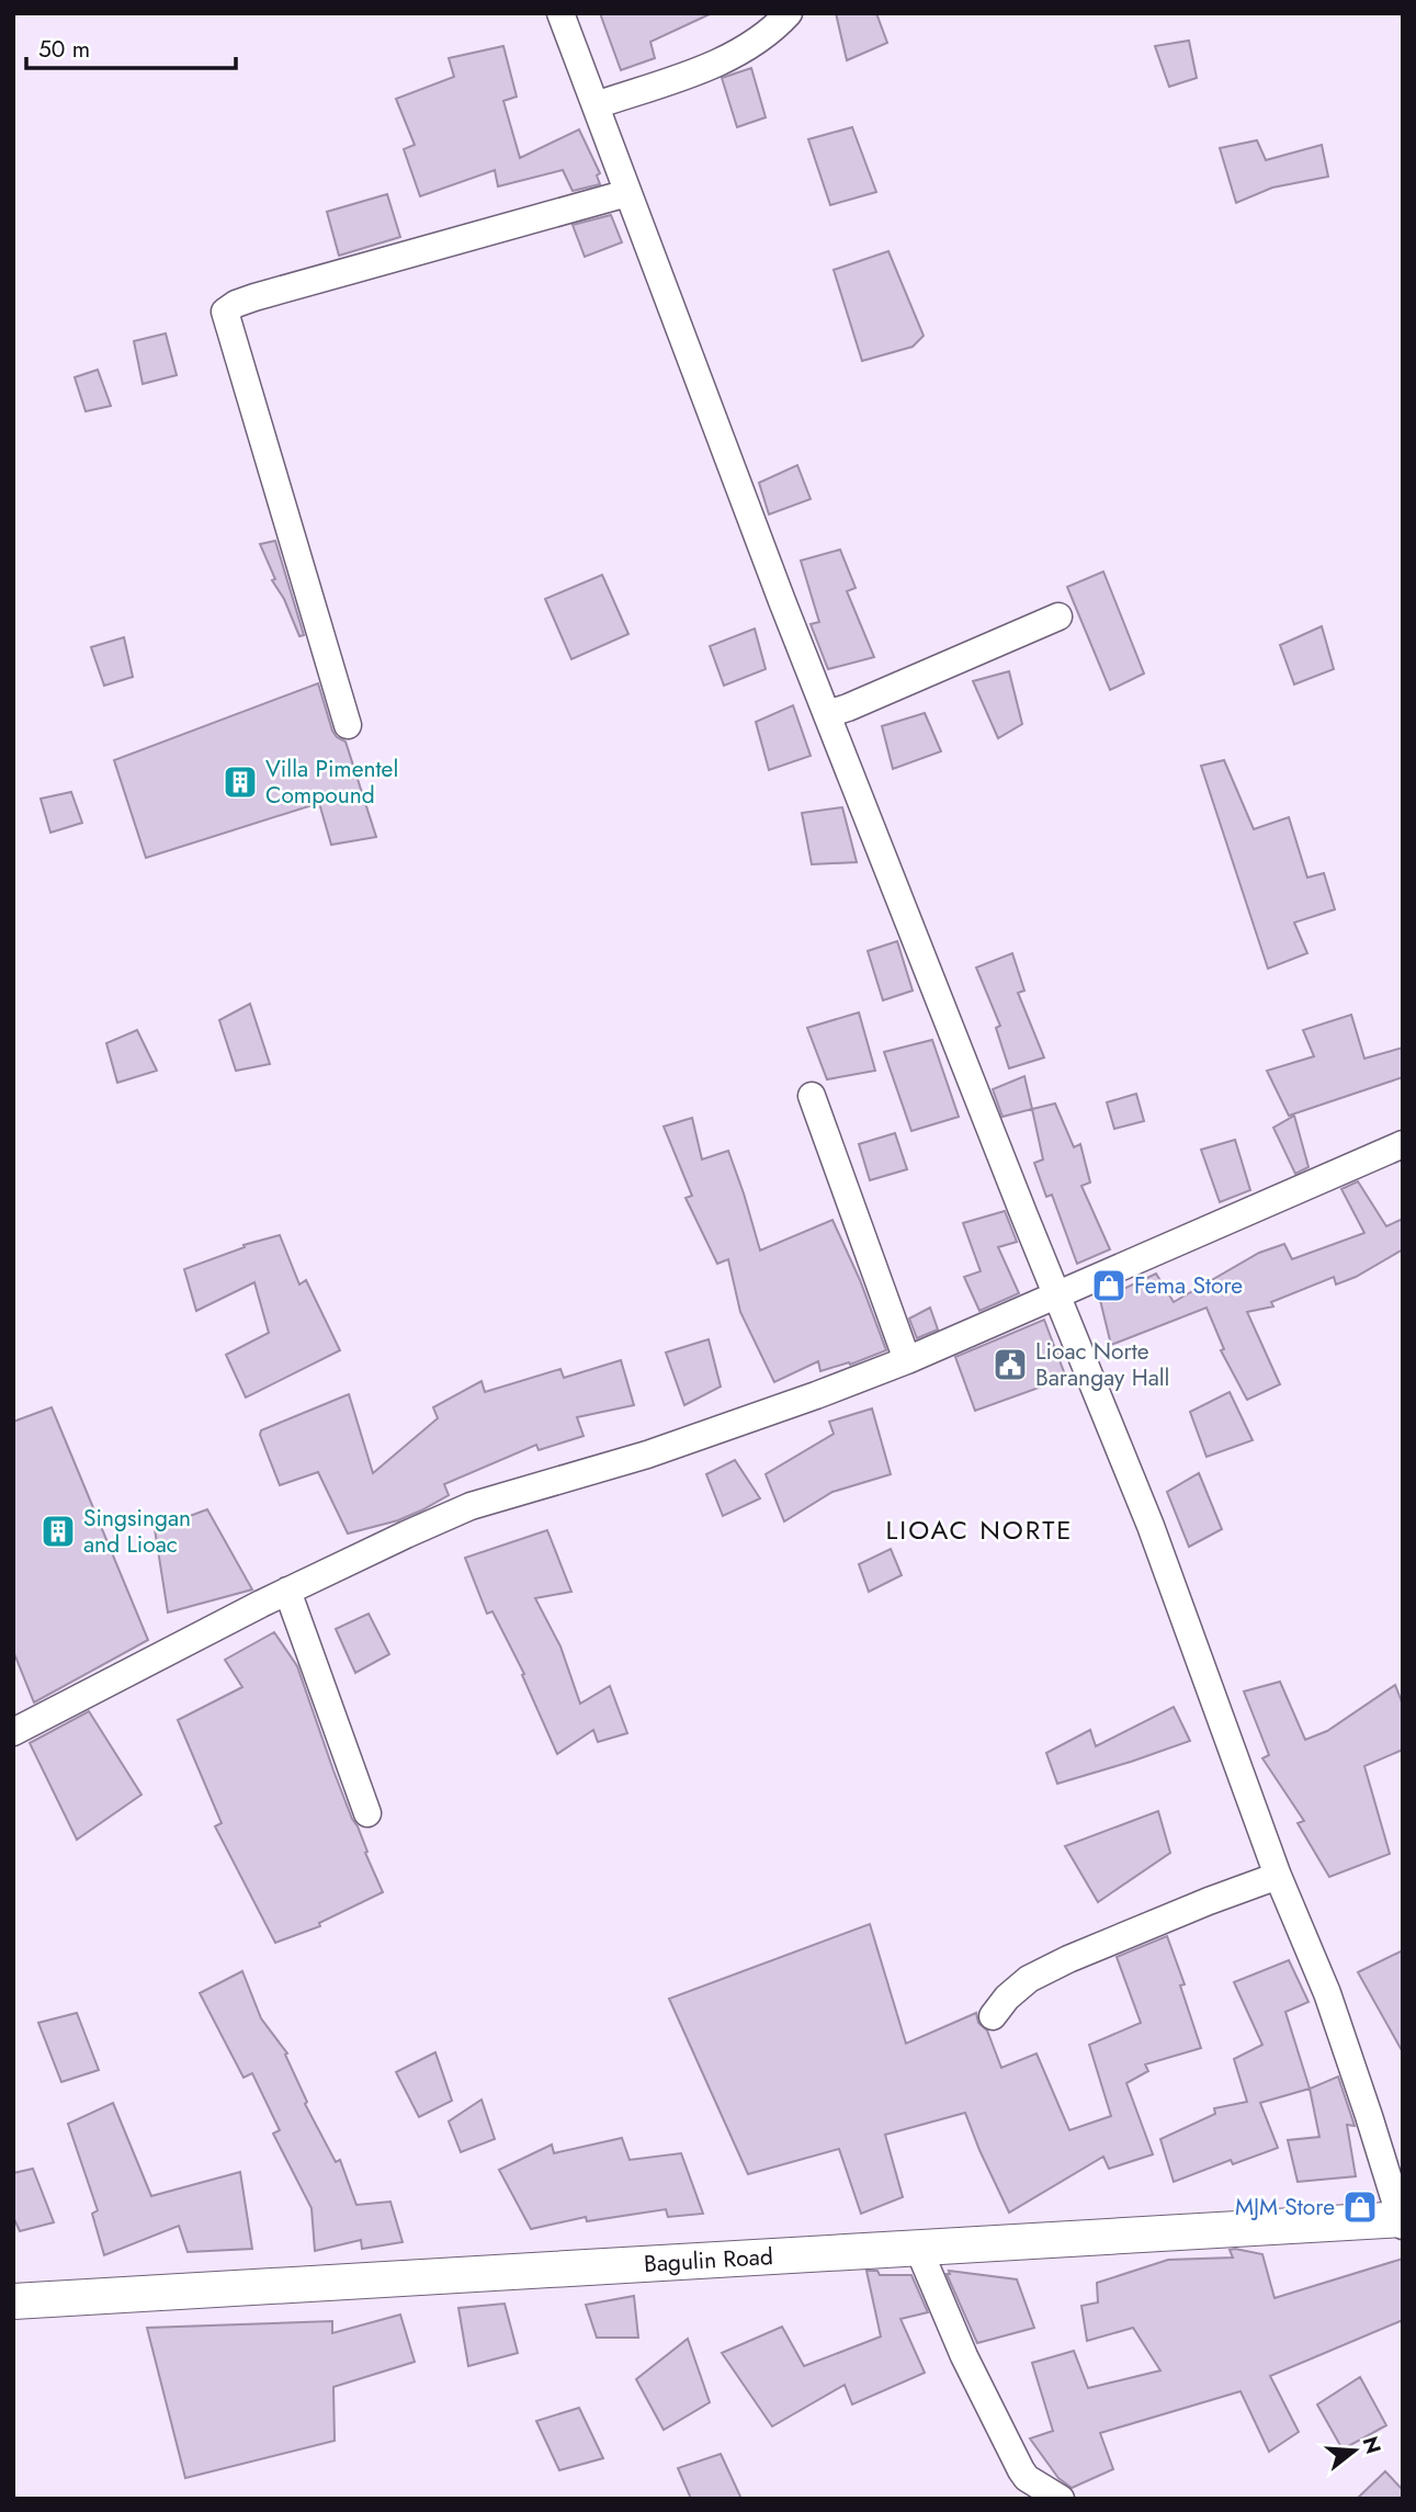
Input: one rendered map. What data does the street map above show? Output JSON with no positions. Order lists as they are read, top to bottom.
{
  "streets": {
    "main road": ["Bagulin Road"]
  },
  "districts": ["LIOAC NORTE"],
  "places": {
    "building": ["Villa Pimentel Compound", "Singsingan and Lioac"],
    "shop": ["Fema Store", "MJM Store"],
    "public building": ["Lioac Norte Barangay Hall"]
  },
  "scale_bar": "50 m",
  "north": "right"
}
